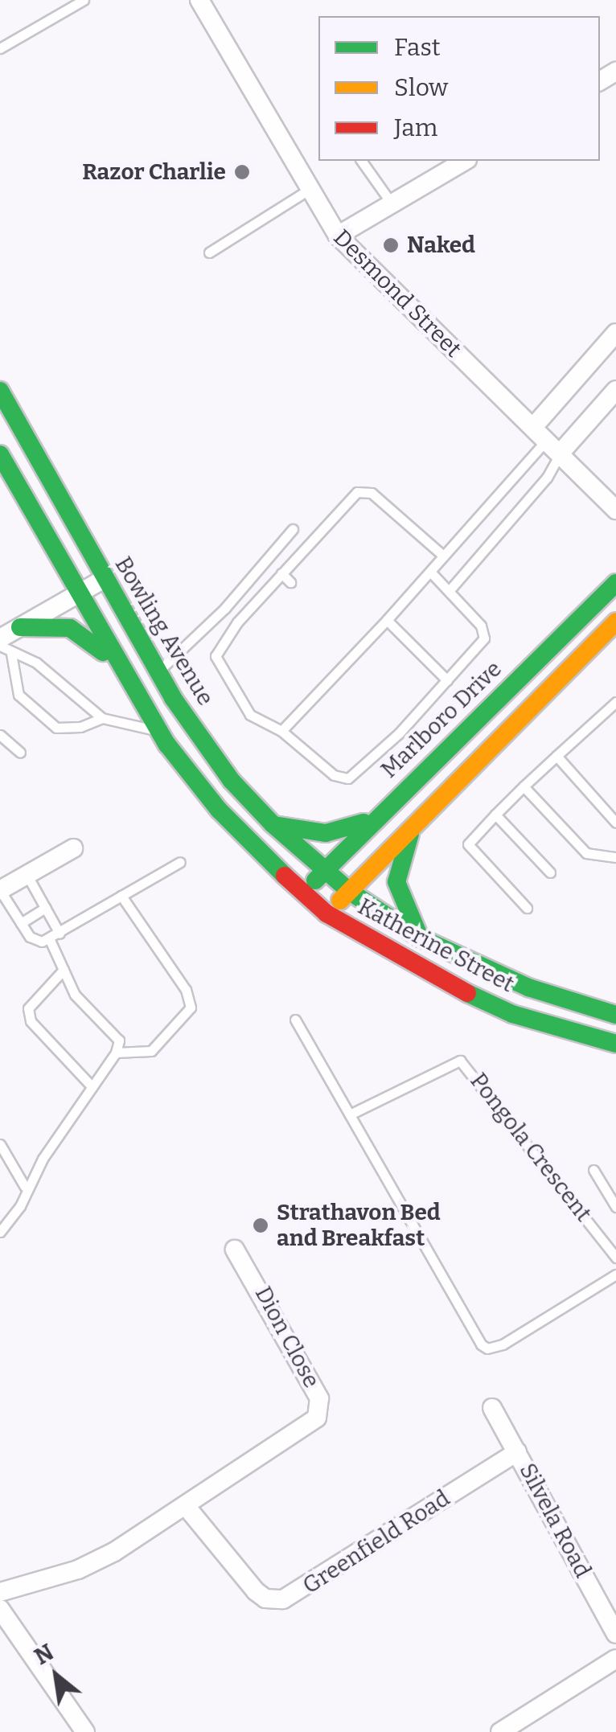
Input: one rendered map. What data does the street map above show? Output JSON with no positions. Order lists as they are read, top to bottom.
{
  "streets": {
    "main road": ["Bowling Avenue", "Marlboro Drive", "Katherine Street"],
    "street": [
      "Desmond Street",
      "Dion Close",
      "Silvela Road",
      "Greenfield Road"
    ],
    "lane": ["Pongola Crescent"]
  },
  "crossings": [
    ["Bowling Avenue", "Marlboro Drive"],
    ["Bowling Avenue", "Katherine Street"],
    ["Marlboro Drive", "Katherine Street"],
    ["Dion Close", "Greenfield Road"],
    ["Silvela Road", "Greenfield Road"]
  ],
  "places": ["Razor Charlie", "Naked", "Strathavon Bed and Breakfast"],
  "legend": ["Fast", "Slow", "Jam"],
  "north": "top left"
}
